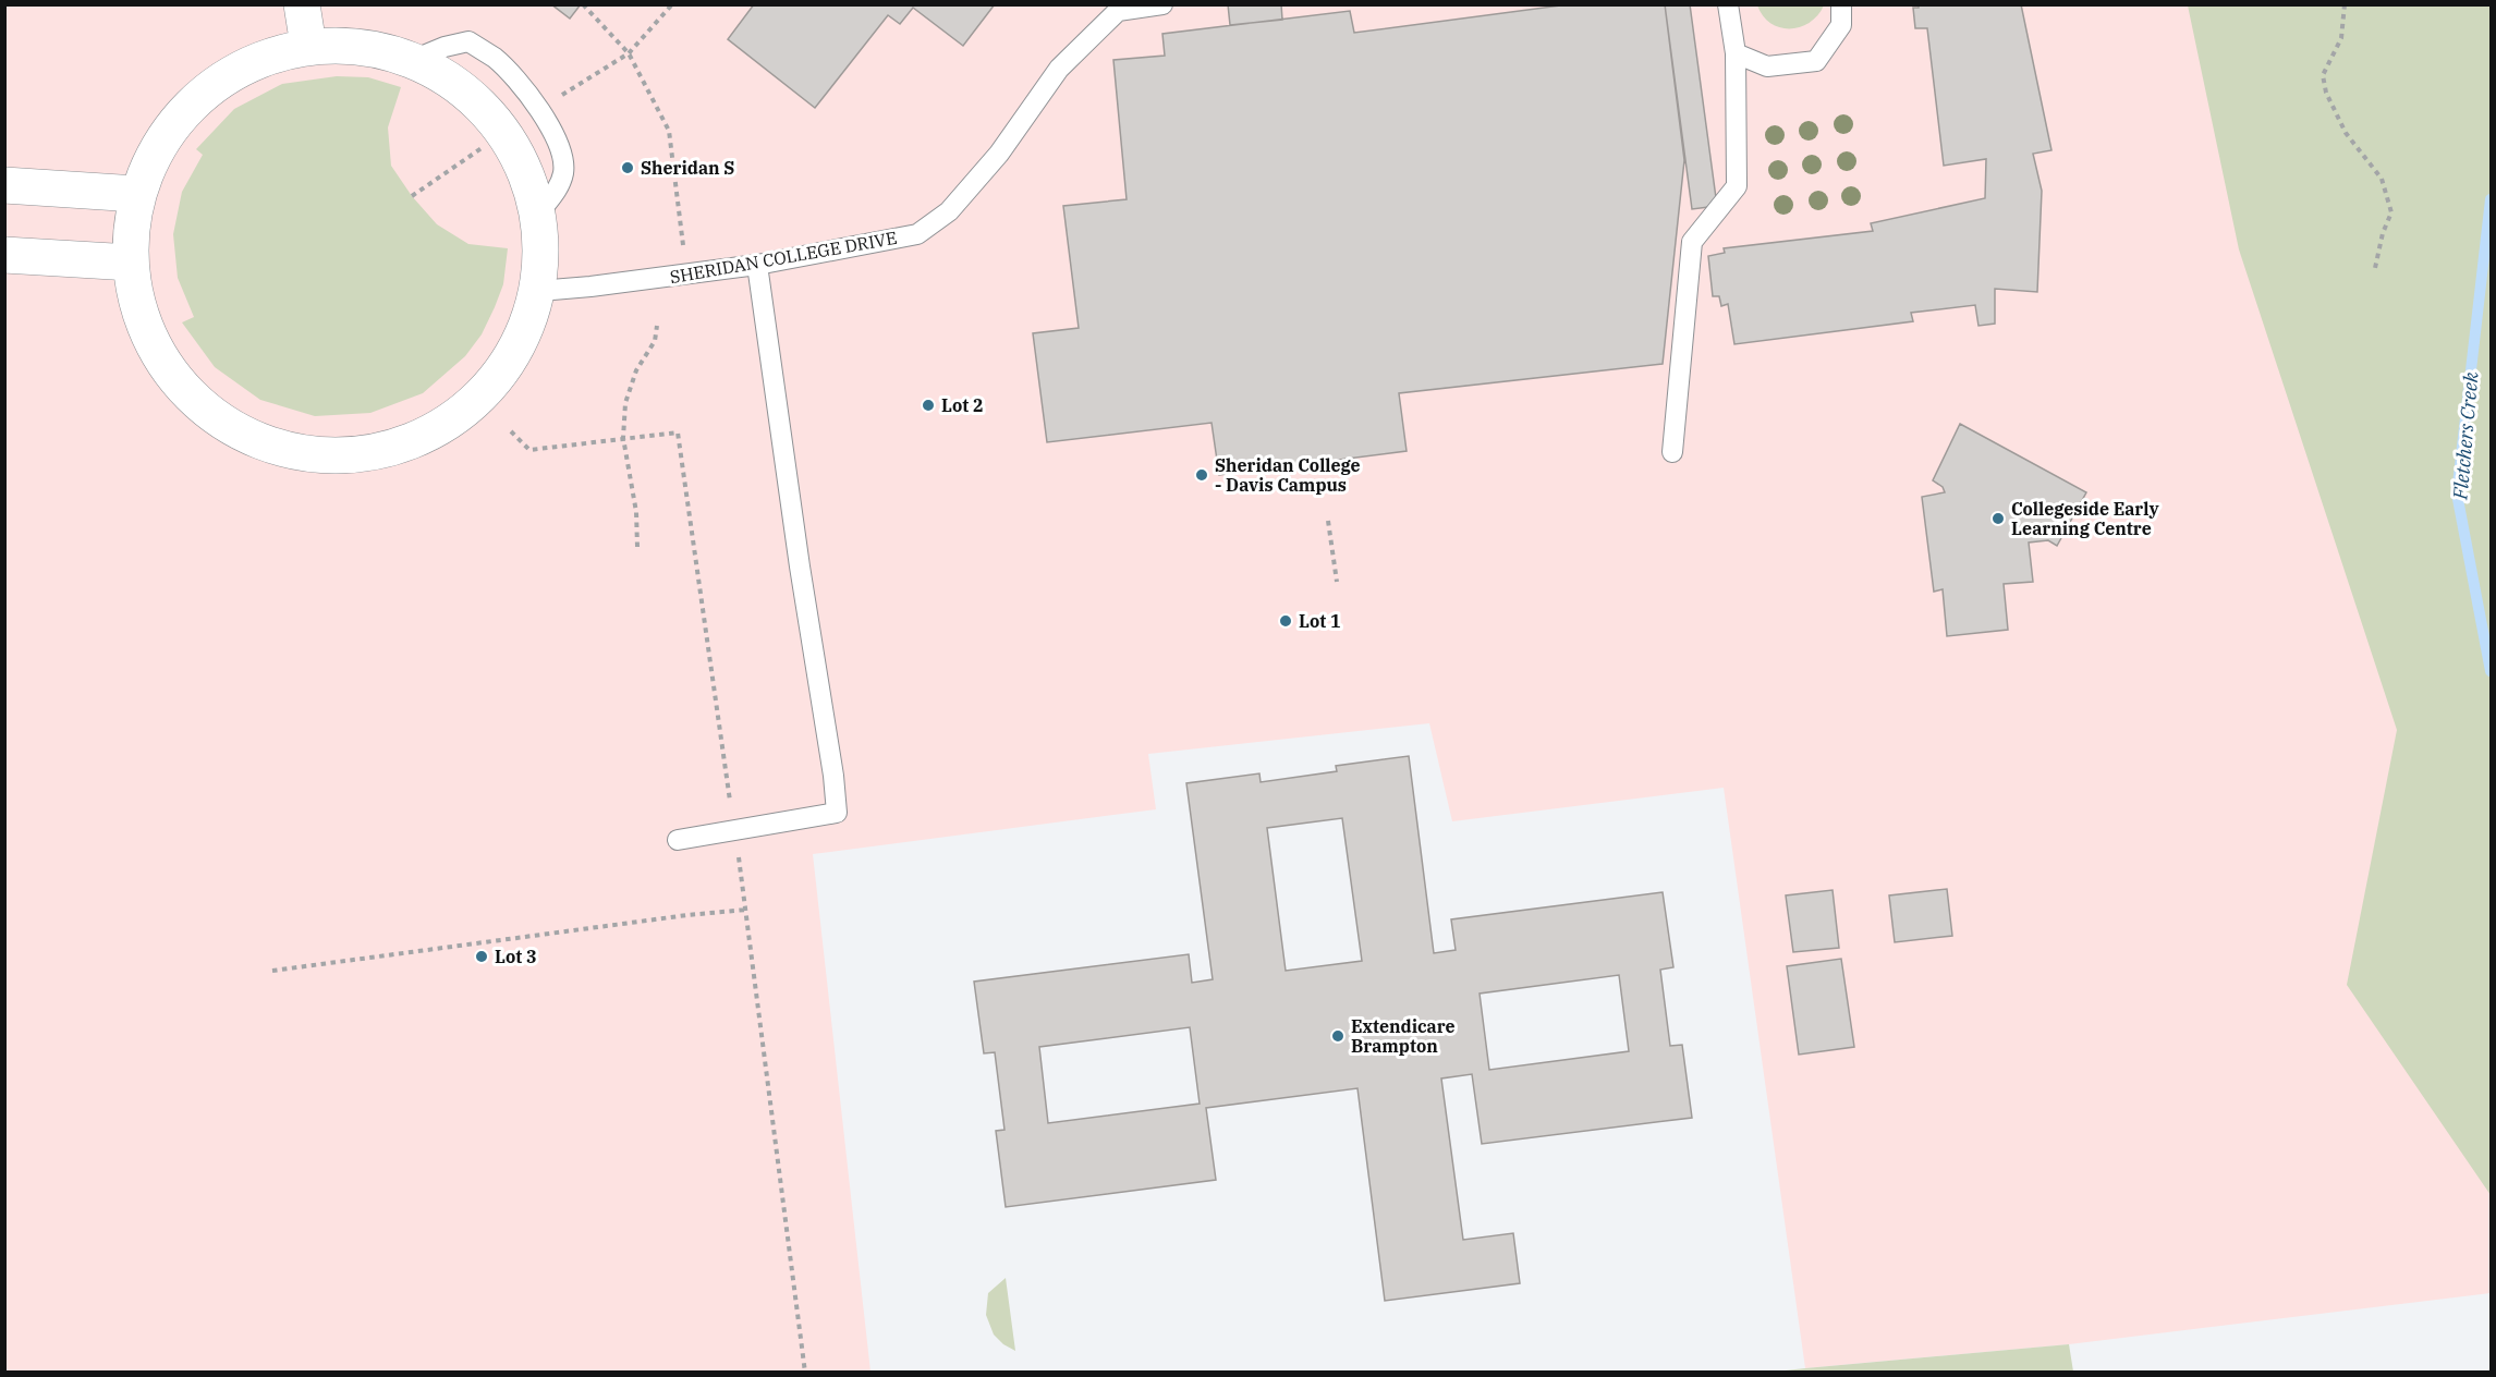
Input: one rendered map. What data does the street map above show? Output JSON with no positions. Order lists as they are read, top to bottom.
{
  "streets": {
    "lane": ["SHERIDAN COLLEGE DRIVE"]
  },
  "water": ["Fletchers Creek"],
  "places": [
    "Sheridan S",
    "Lot 2",
    "Sheridan College - Davis Campus",
    "Collegeside Early Learning Centre",
    "Lot 1",
    "Lot 3",
    "Extendicare Brampton"
  ]
}
